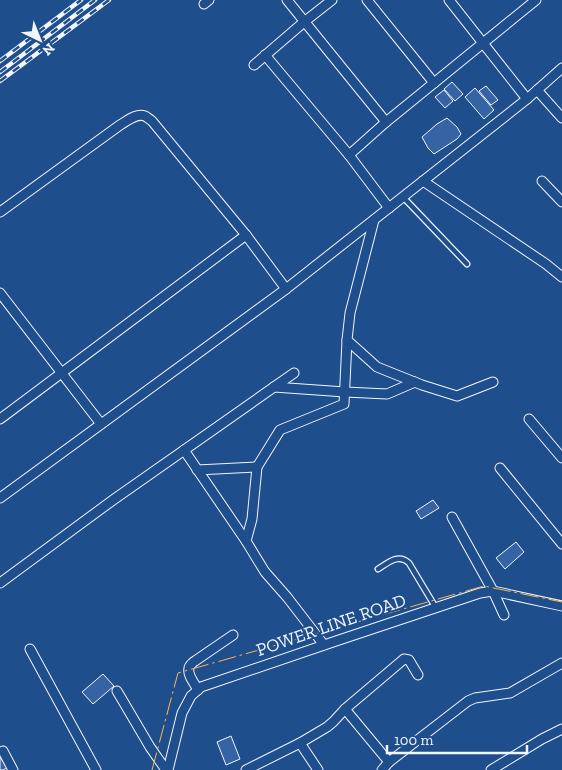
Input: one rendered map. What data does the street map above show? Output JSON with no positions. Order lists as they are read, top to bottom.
{
  "streets": {
    "street": ["POWER LINE ROAD"]
  },
  "scale_bar": "100 m",
  "north": "bottom right"
}
